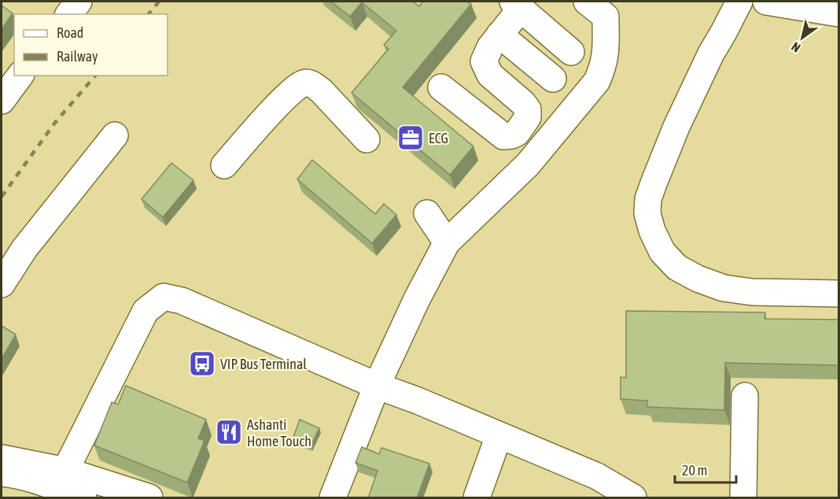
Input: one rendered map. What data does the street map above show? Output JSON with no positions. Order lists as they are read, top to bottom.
{
  "places": {
    "office": ["ECG"],
    "bus stop": ["VIP Bus Terminal"],
    "restaurant": ["Ashanti Home Touch"]
  },
  "legend": ["Road", "Railway"],
  "scale_bar": "20 m",
  "north": "bottom left"
}
